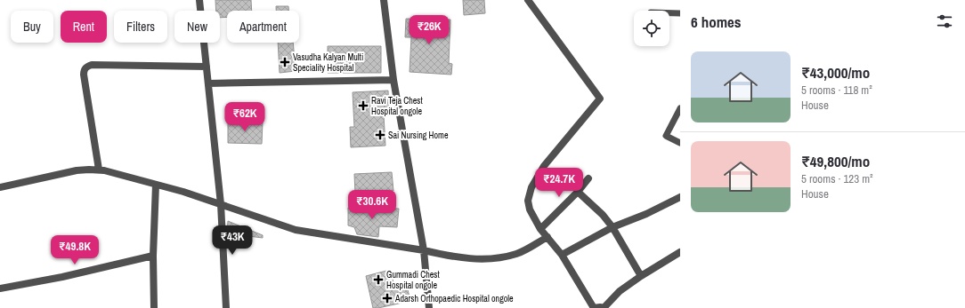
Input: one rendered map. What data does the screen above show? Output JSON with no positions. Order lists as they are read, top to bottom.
{
  "places": {
    "health": [
      "Vasudha Kalyan Multi Speciality Hospital",
      "Ravi Teja Chest Hospital ongole",
      "Sai Nursing Home",
      "Gummadi Chest Hospital ongole",
      "Adarsh Orthopaedic Hospital ongole"
    ]
  },
  "page": {
    "heading": "6 homes",
    "chip": [
      "Buy",
      "Rent",
      "Filters",
      "New",
      "Apartment"
    ],
    "price": [
      "₹26K",
      "₹62K",
      "₹24.7K",
      "₹30.6K",
      "₹43K",
      "₹49.8K"
    ],
    "list": [
      {
        "name": "₹43,000/mo",
        "note": "5 rooms · 118 m² · House"
      },
      {
        "name": "₹49,800/mo",
        "note": "5 rooms · 123 m² · House"
      }
    ]
  }
}
